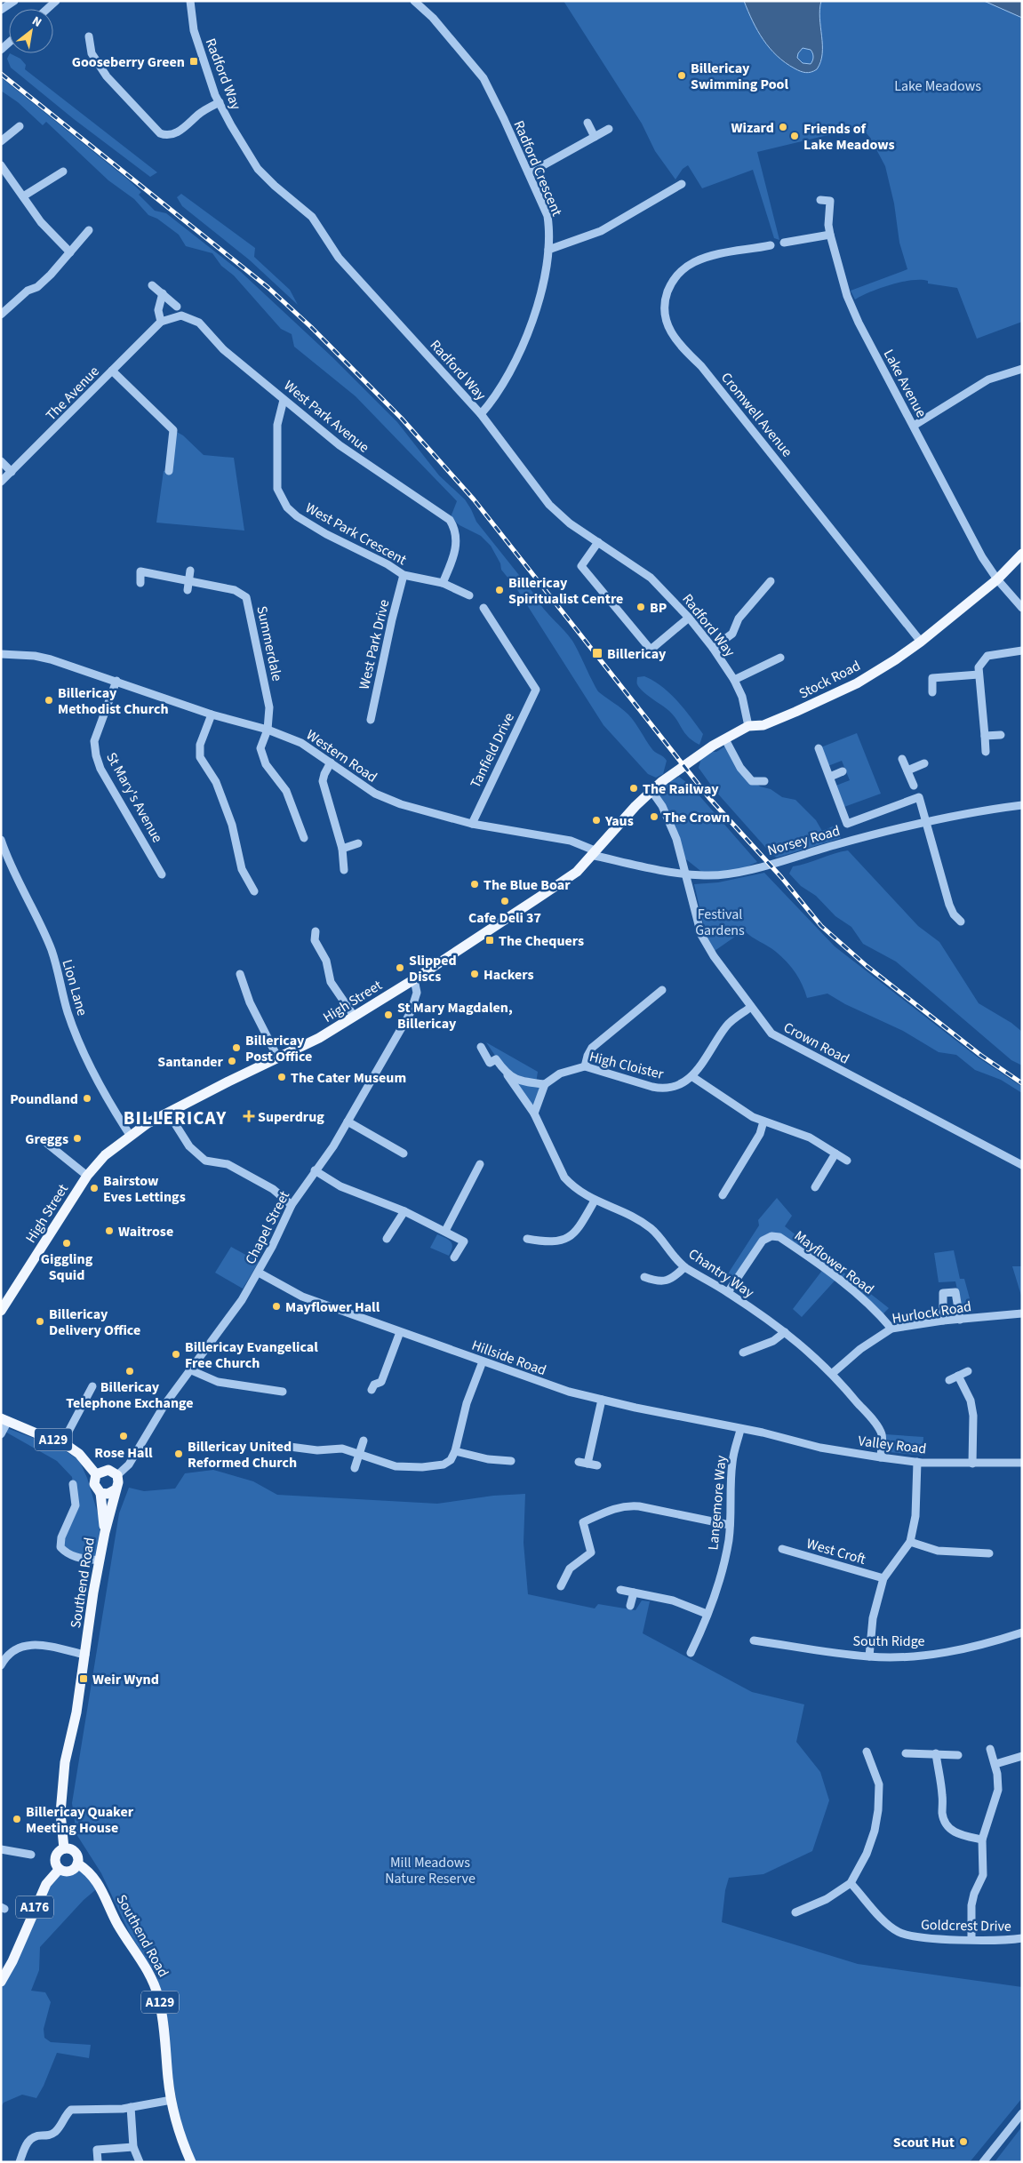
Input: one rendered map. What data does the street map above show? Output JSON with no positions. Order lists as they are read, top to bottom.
{
  "streets": {
    "main road": [
      "Stock Road",
      "High Street",
      "A129",
      "Southend Road",
      "A176"
    ],
    "street": [
      "Radford Way",
      "Radford Crescent",
      "Lake Avenue",
      "The Avenue",
      "Cromwell Avenue",
      "West Park Avenue",
      "West Park Crescent",
      "Summerdale",
      "West Park Drive",
      "Tanfield Drive",
      "Western Road",
      "St Mary's Avenue",
      "Norsey Road",
      "Lion Lane",
      "Crown Road",
      "High Cloister",
      "Chapel Street",
      "Mayflower Road",
      "Chantry Way",
      "Hurlock Road",
      "Hillside Road",
      "Valley Road",
      "Langemore Way",
      "West Croft",
      "South Ridge",
      "Goldcrest Drive"
    ]
  },
  "crossings": [
    ["Radford Way", "Radford Crescent"],
    ["Radford Way", "Stock Road"],
    ["Lake Avenue", "Stock Road"],
    ["The Avenue", "West Park Avenue"],
    ["Cromwell Avenue", "Stock Road"],
    ["West Park Avenue", "West Park Crescent"],
    ["West Park Crescent", "West Park Drive"],
    ["Summerdale", "Western Road"],
    ["Stock Road", "High Street"],
    ["Stock Road", "Crown Road"],
    ["Tanfield Drive", "Western Road"],
    ["Western Road", "St Mary's Avenue"],
    ["Western Road", "Norsey Road"],
    ["Western Road", "High Street"],
    ["Norsey Road", "High Street"],
    ["Norsey Road", "Crown Road"],
    ["Lion Lane", "High Street"],
    ["High Street", "Chapel Street"],
    ["Crown Road", "High Cloister"],
    ["Chapel Street", "Hillside Road"],
    ["Chapel Street", "A129"],
    ["Chapel Street", "Southend Road"],
    ["Mayflower Road", "Chantry Way"],
    ["Mayflower Road", "Hurlock Road"],
    ["Chantry Way", "Hurlock Road"],
    ["Chantry Way", "Valley Road"],
    ["Hillside Road", "Valley Road"],
    ["Hillside Road", "Langemore Way"],
    ["A129", "Southend Road"],
    ["A129", "A176"],
    ["Southend Road", "A176"]
  ],
  "districts": ["BILLERICAY"],
  "parks": ["Lake Meadows", "Festival Gardens", "Mill Meadows Nature Reserve"],
  "places": {
    "transit": [
      "Gooseberry Green",
      "Billericay",
      "The Chequers",
      "Weir Wynd"
    ],
    "other": [
      "Billericay Swimming Pool",
      "Wizard",
      "Friends of Lake Meadows",
      "Billericay Spiritualist Centre",
      "BP",
      "Billericay Methodist Church",
      "The Railway",
      "The Crown",
      "Yaus",
      "The Blue Boar",
      "Cafe Deli 37",
      "Slipped Discs",
      "Hackers",
      "St Mary Magdalen, Billericay",
      "Billericay Post Office",
      "Santander",
      "The Cater Museum",
      "Poundland",
      "Greggs",
      "Bairstow Eves Lettings",
      "Waitrose",
      "Giggling Squid",
      "Mayflower Hall",
      "Billericay Delivery Office",
      "Billericay Evangelical Free Church",
      "Billericay Telephone Exchange",
      "Rose Hall",
      "Billericay United Reformed Church",
      "Billericay Quaker Meeting House",
      "Scout Hut"
    ],
    "health": ["Superdrug"]
  },
  "north": "top right"
}
